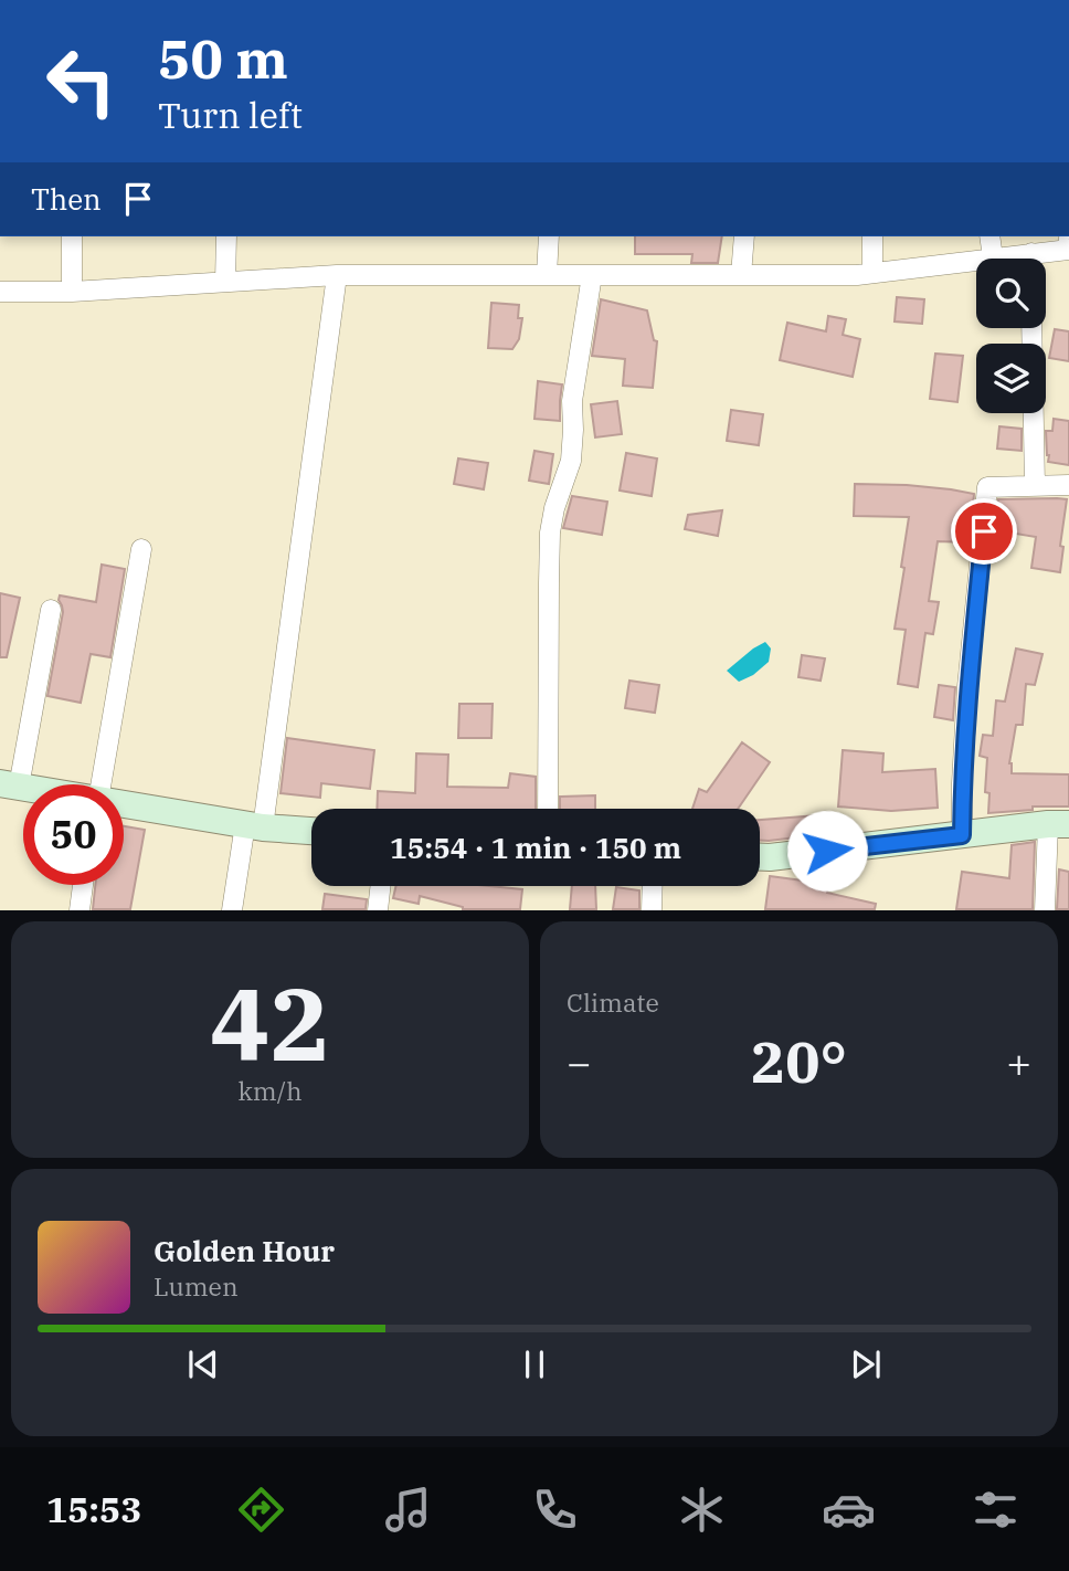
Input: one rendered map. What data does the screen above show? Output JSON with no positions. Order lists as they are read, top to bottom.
{
  "page": {
    "turn": ["50 m", "Turn left"],
    "then": "Then",
    "limit": "50",
    "trip": "15:54 · 1 min · 150 m",
    "tile": [
      ["42", "km/h"],
      "Climate"
    ],
    "heat": ["−", "20°", "+"],
    "song": ["Golden Hour", "Lumen"],
    "tabs": "15:53"
  }
}
